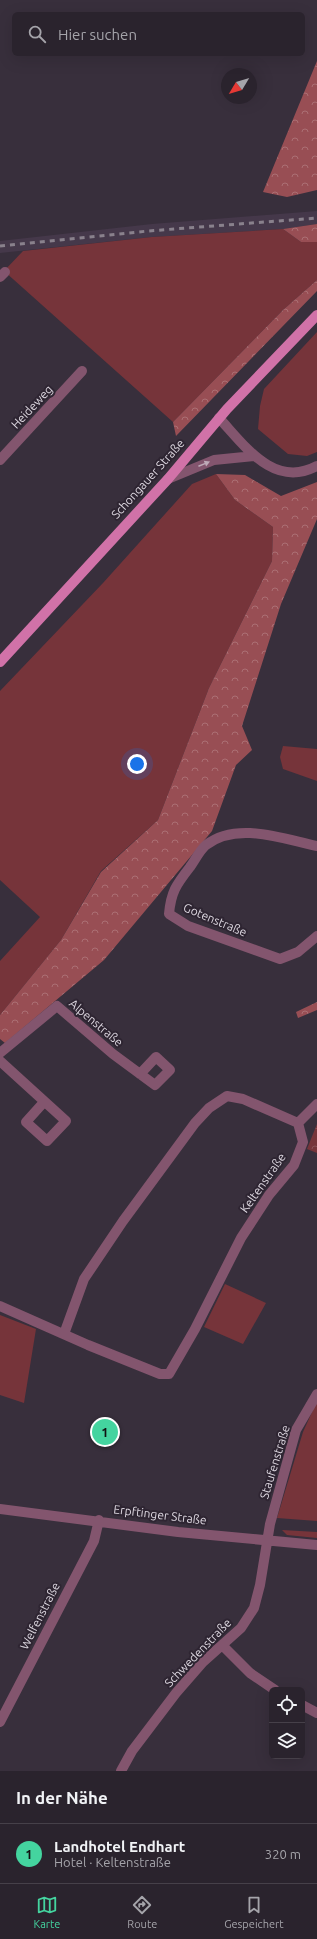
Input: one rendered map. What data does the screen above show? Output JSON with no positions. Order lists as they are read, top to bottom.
{
  "streets": {
    "main road": ["Schongauer Straße"],
    "street": [
      "Heideweg",
      "Gotenstraße",
      "Alpenstraße",
      "Keltenstraße",
      "Staufenstraße",
      "Erpftinger Straße",
      "Welfenstraße",
      "Schwedenstraße"
    ]
  },
  "crossings": [
    ["Staufenstraße", "Erpftinger Straße"],
    ["Staufenstraße", "Schwedenstraße"],
    ["Erpftinger Straße", "Welfenstraße"],
    ["Erpftinger Straße", "Schwedenstraße"]
  ],
  "north": "bottom left",
  "page": {
    "search": "Hier suchen",
    "pins": "1",
    "heading": "In der Nähe",
    "list": [
      {
        "mark": "1",
        "name": "Landhotel Endhart",
        "note": "Hotel · Keltenstraße",
        "value": "320 m"
      }
    ],
    "nav": ["Karte", "Route", "Gespeichert"]
  }
}
